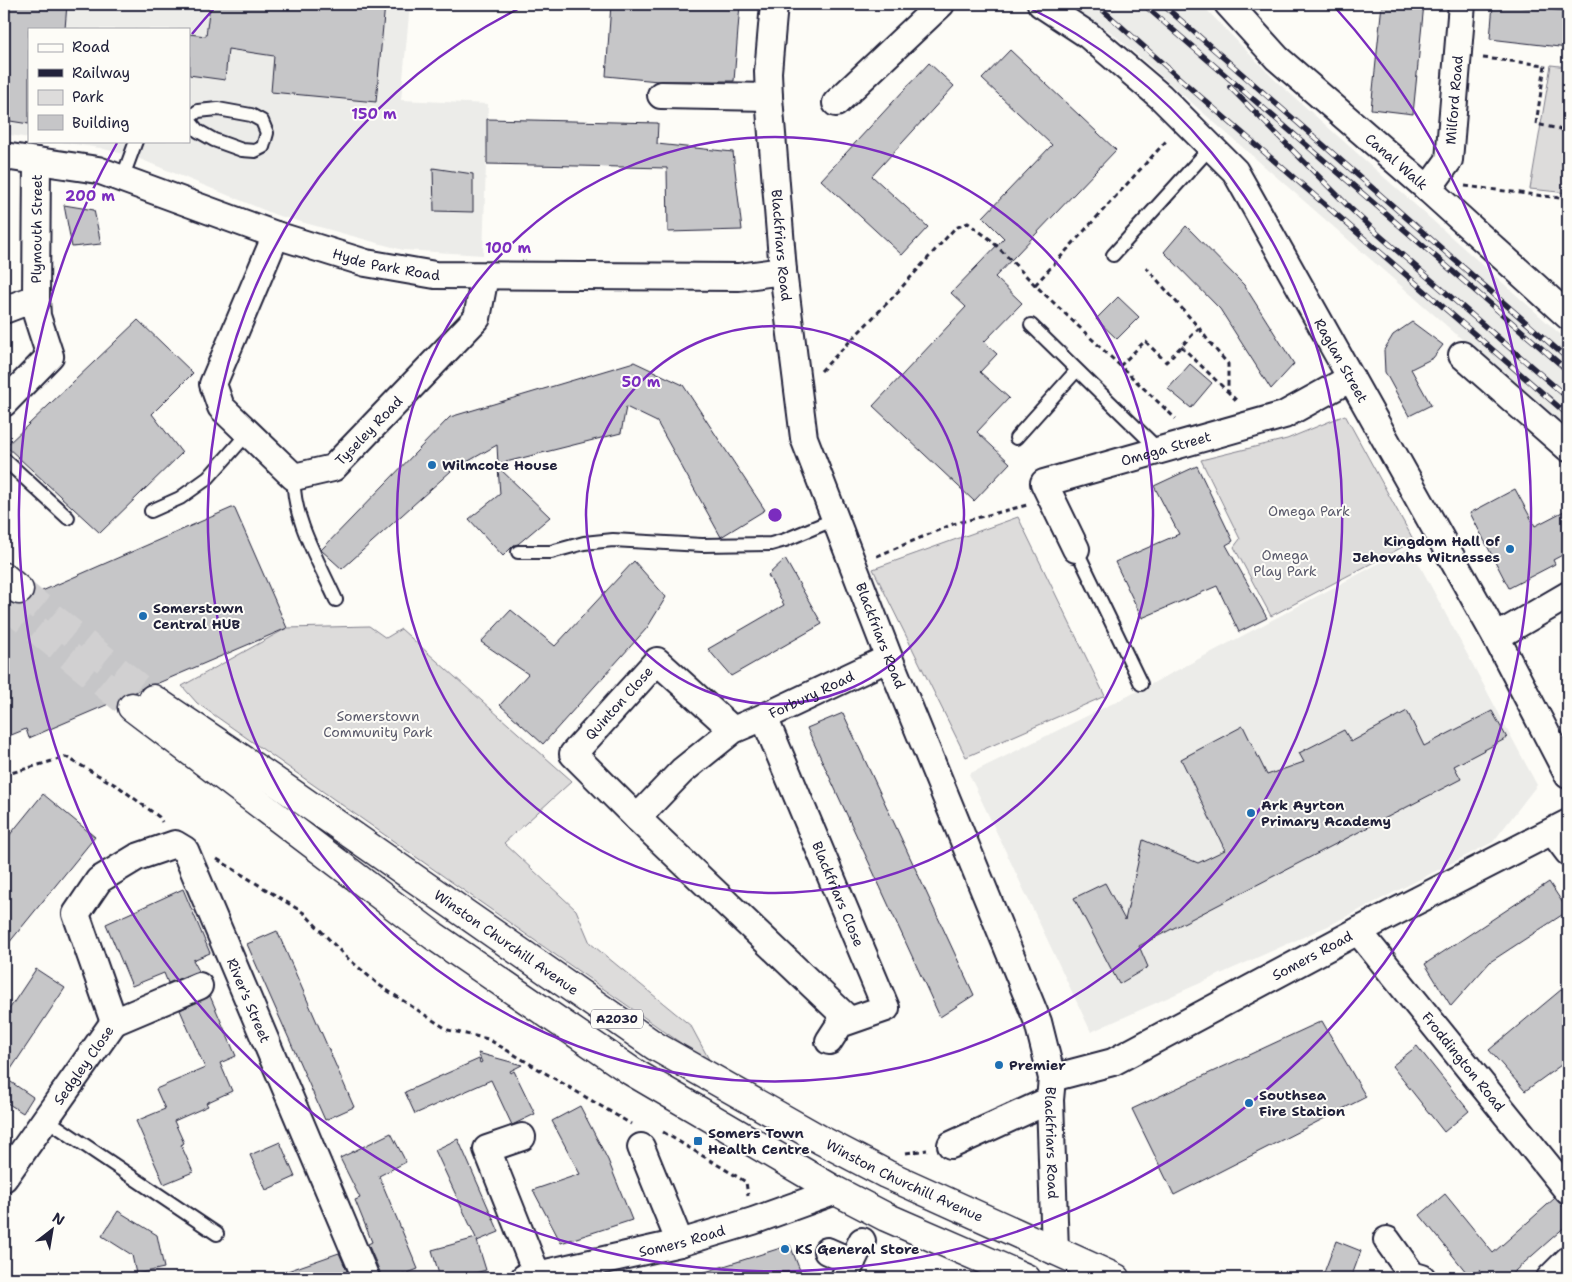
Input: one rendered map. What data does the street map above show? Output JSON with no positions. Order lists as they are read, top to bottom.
{
  "streets": {
    "main road": ["Winston Churchill Avenue", "A2030"],
    "street": [
      "Milford Road",
      "Canal Walk",
      "Plymouth Street",
      "Blackfriars Road",
      "Hyde Park Road",
      "Raglan Street",
      "Tyseley Road",
      "Omega Street",
      "Forbury Road",
      "Quinton Close",
      "Blackfriars Close",
      "Somers Road",
      "River's Street",
      "Froddington Road",
      "Sedgley Close"
    ]
  },
  "crossings": [
    ["Milford Road", "Canal Walk"],
    ["Plymouth Street", "Hyde Park Road"],
    ["Blackfriars Road", "Hyde Park Road"],
    ["Blackfriars Road", "Forbury Road"],
    ["Blackfriars Road", "Winston Churchill Avenue"],
    ["Blackfriars Road", "Somers Road"],
    ["Hyde Park Road", "Tyseley Road"],
    ["Raglan Street", "Omega Street"],
    ["Forbury Road", "Quinton Close"],
    ["Forbury Road", "Blackfriars Close"],
    ["Winston Churchill Avenue", "Somers Road"],
    ["Somers Road", "Froddington Road"],
    ["River's Street", "Sedgley Close"]
  ],
  "parks": ["Omega Park", "Omega Play Park", "Somerstown Community Park"],
  "places": {
    "other": [
      "Wilmcote House",
      "Kingdom Hall of Jehovahs Witnesses",
      "Somerstown Central HUB",
      "Ark Ayrton Primary Academy",
      "Premier",
      "Southsea Fire Station",
      "KS General Store"
    ],
    "transit": ["Somers Town Health Centre"]
  },
  "legend": [
    "Road",
    "Railway",
    "Park",
    "Building"
  ],
  "north": "top right",
  "rings": [
    "150 m",
    "200 m",
    "100 m",
    "50 m"
  ]
}
